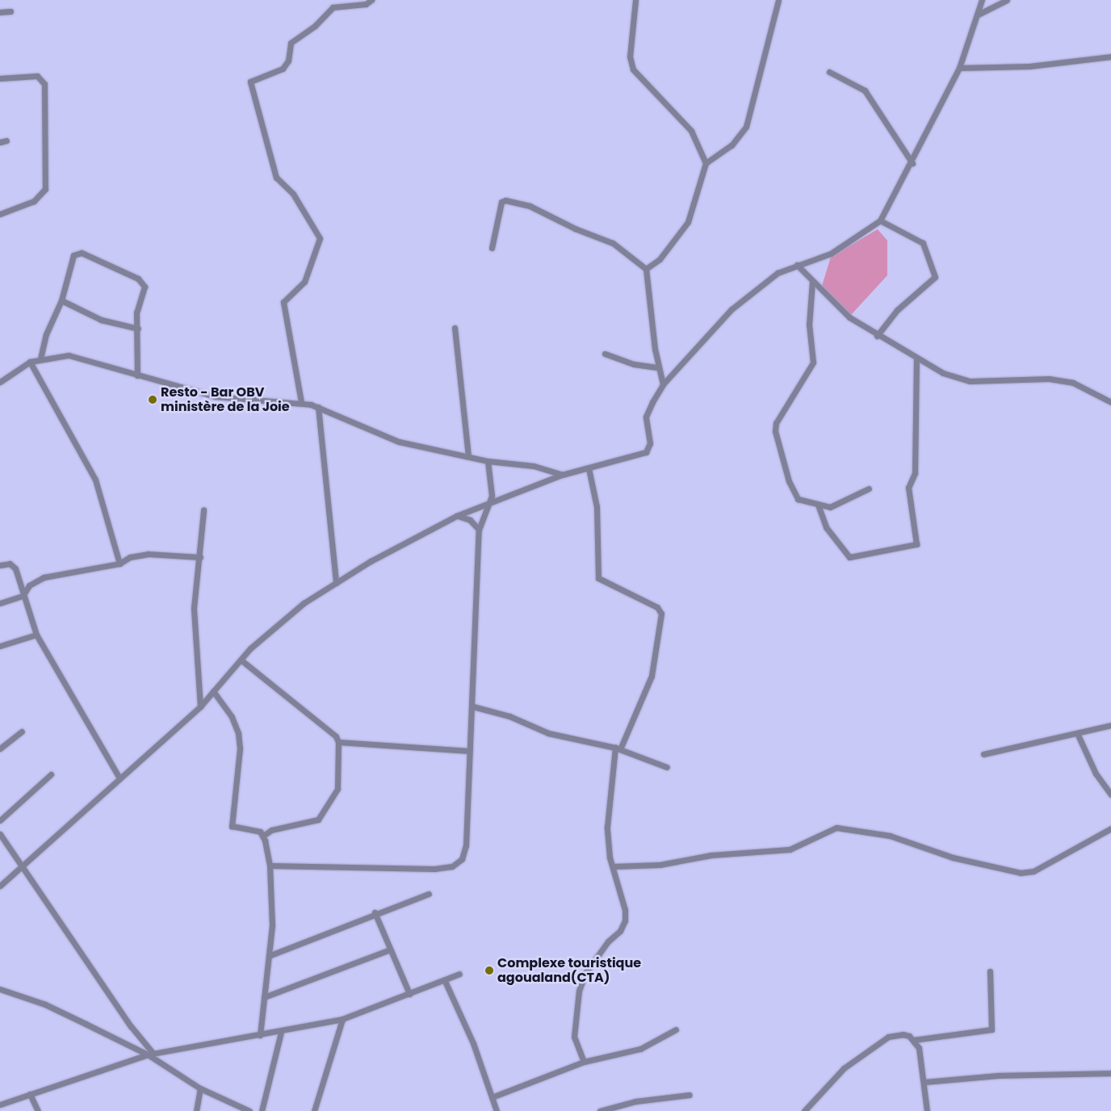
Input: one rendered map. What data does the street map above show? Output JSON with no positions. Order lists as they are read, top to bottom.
{
  "places": ["Resto - Bar OBV ministère de la Joie", "Complexe touristique agoualand(CTA)"]
}
